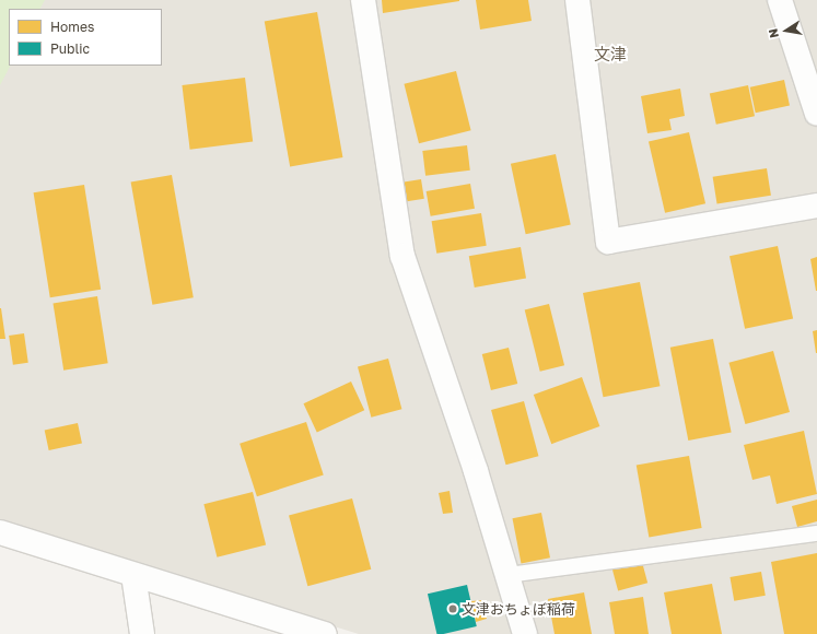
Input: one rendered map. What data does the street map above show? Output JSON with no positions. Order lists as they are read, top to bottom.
{
  "districts": ["文津"],
  "places": ["文津おちょぼ稲荷"],
  "legend": ["Homes", "Public"],
  "north": "left"
}
